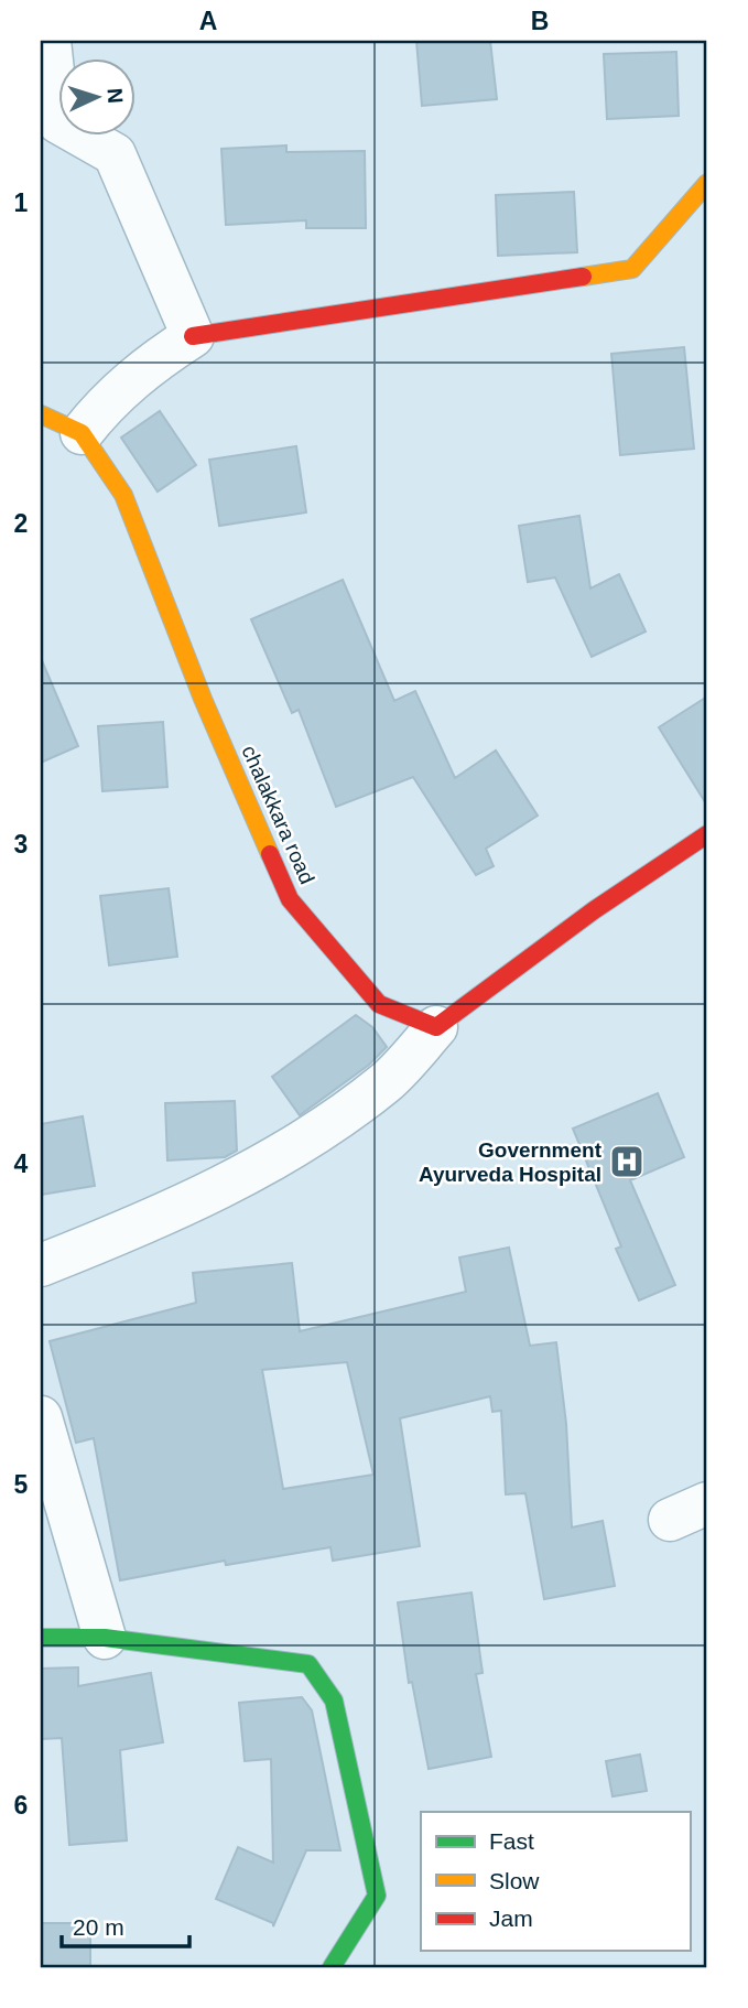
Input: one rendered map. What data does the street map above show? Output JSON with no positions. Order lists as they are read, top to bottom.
{
  "streets": {
    "street": ["chalakkara road"]
  },
  "places": {
    "hospital": ["Government Ayurveda Hospital"]
  },
  "legend": ["Fast", "Slow", "Jam"],
  "scale_bar": "20 m",
  "north": "right",
  "grid": {
    "columns": ["A", "B"],
    "rows": [
      "1",
      "2",
      "3",
      "4",
      "5",
      "6"
    ]
  }
}
